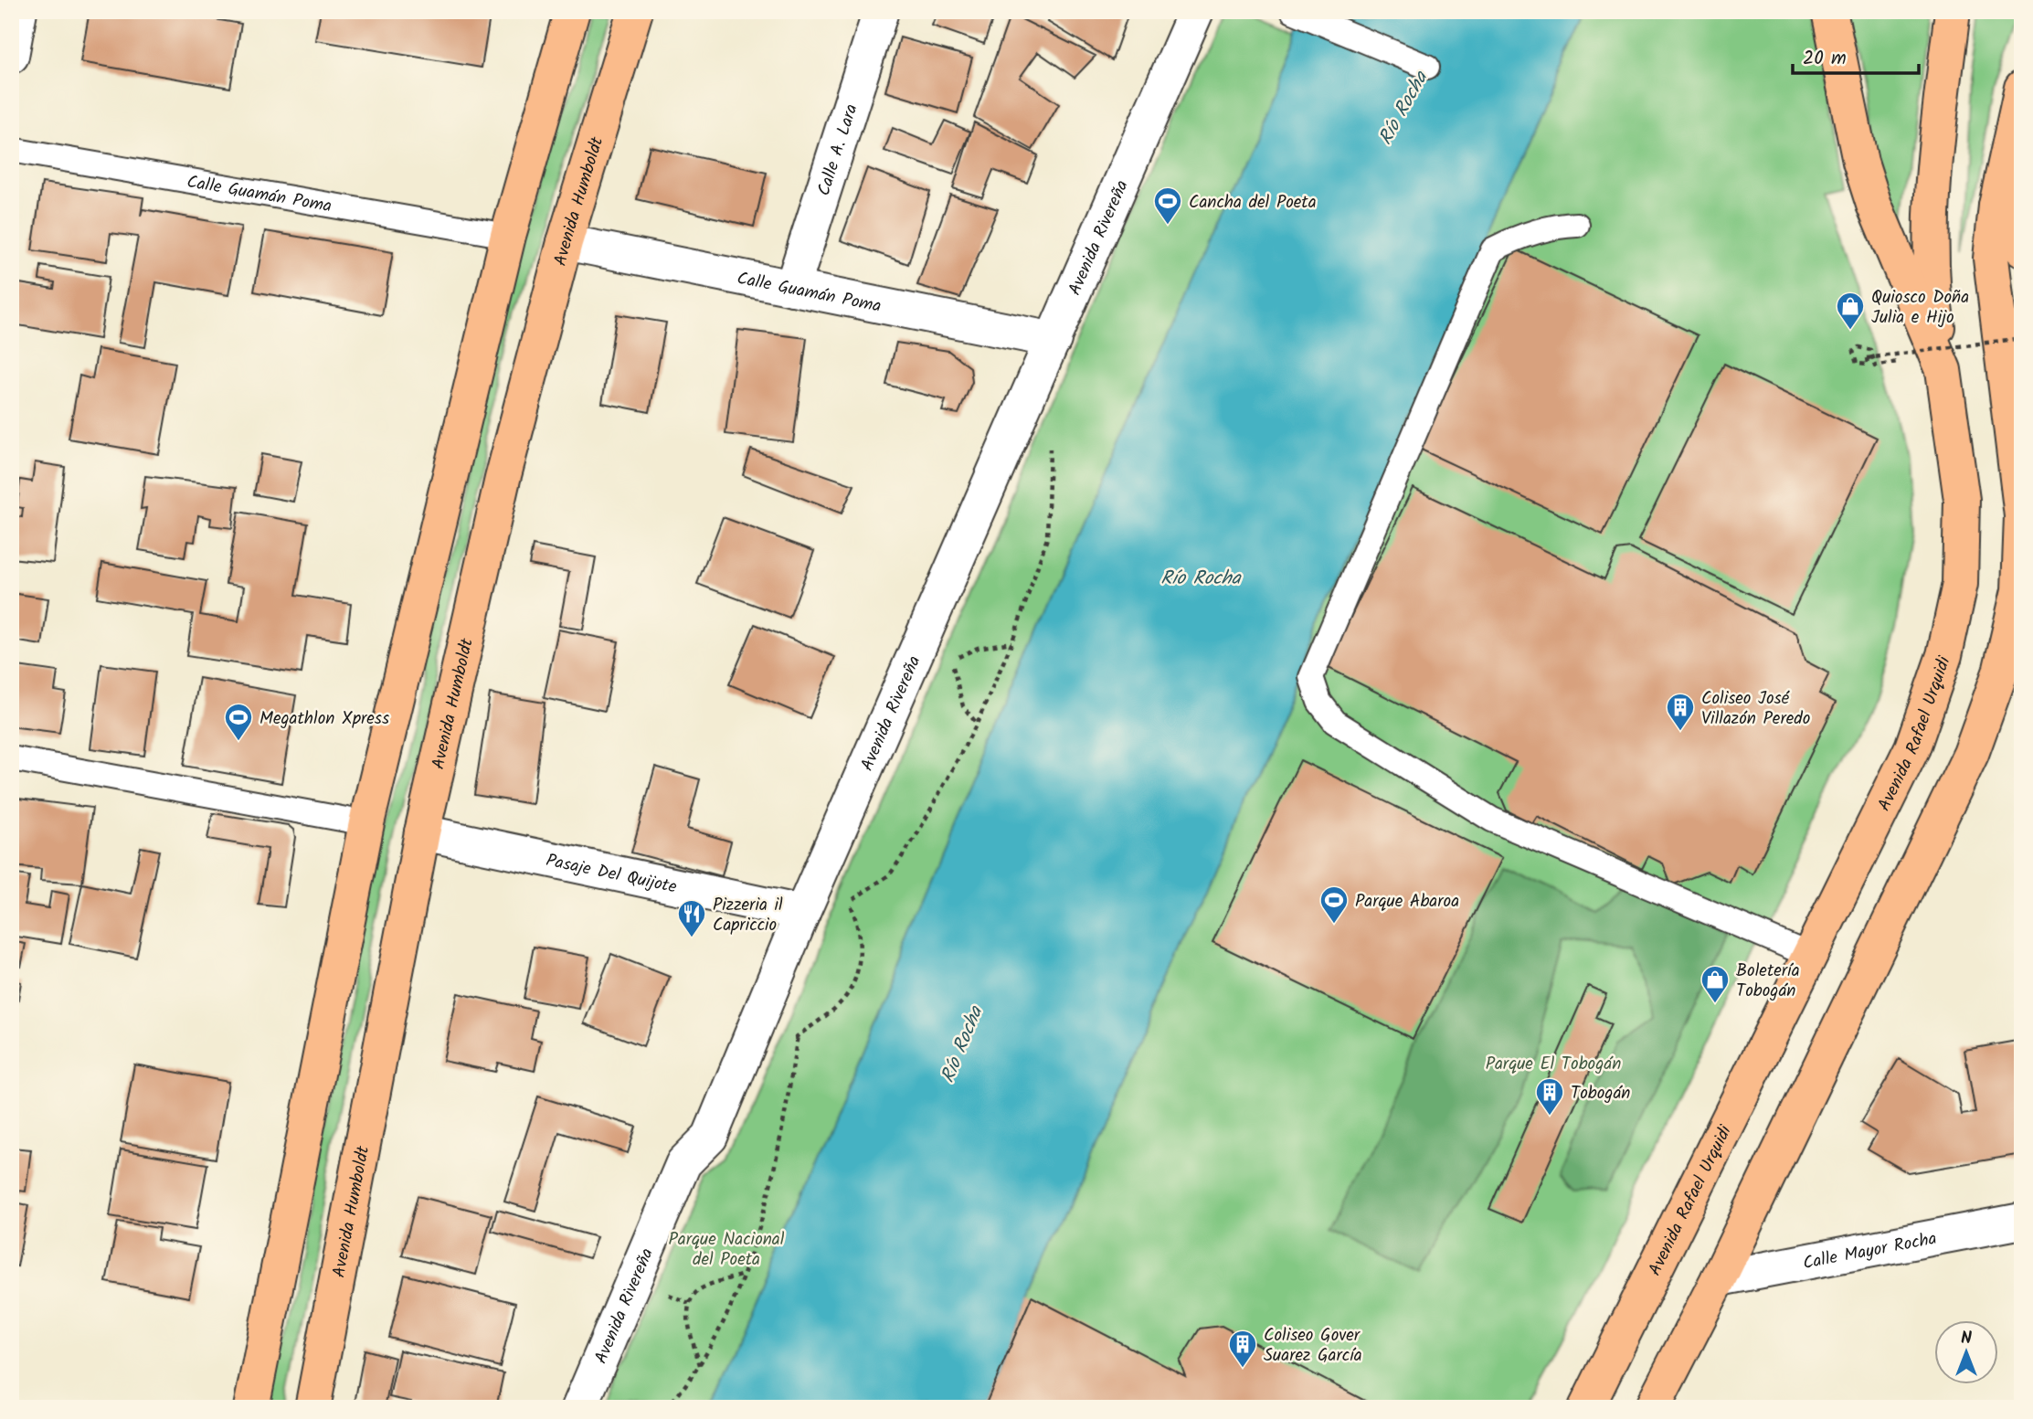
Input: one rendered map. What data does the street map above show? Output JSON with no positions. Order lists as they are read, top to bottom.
{
  "streets": {
    "main road": ["Avenida Humboldt", "Avenida Rafael Urquidi"],
    "street": [
      "Calle A. Lara",
      "Calle Guamán Poma",
      "Avenida Rivereña",
      "Pasaje Del Quijote",
      "Calle Mayor Rocha"
    ]
  },
  "crossings": [
    ["Calle A. Lara", "Calle Guamán Poma"],
    ["Calle Guamán Poma", "Avenida Humboldt"],
    ["Calle Guamán Poma", "Avenida Rivereña"],
    ["Avenida Humboldt", "Pasaje Del Quijote"],
    ["Avenida Rivereña", "Pasaje Del Quijote"]
  ],
  "water": ["Río Rocha"],
  "parks": ["Parque El Tobogán", "Parque Nacional del Poeta"],
  "places": {
    "sports": ["Cancha del Poeta", "Megathlon Xpress", "Parque Abaroa"],
    "shop": ["Quiosco Doña Julia e Hijo", "Boletería Tobogán"],
    "building": ["Coliseo José Villazón Peredo", "Tobogán", "Coliseo Gover Suarez García"],
    "restaurant": ["Pizzeria il Capriccio"]
  },
  "scale_bar": "20 m",
  "north": "top"
}
